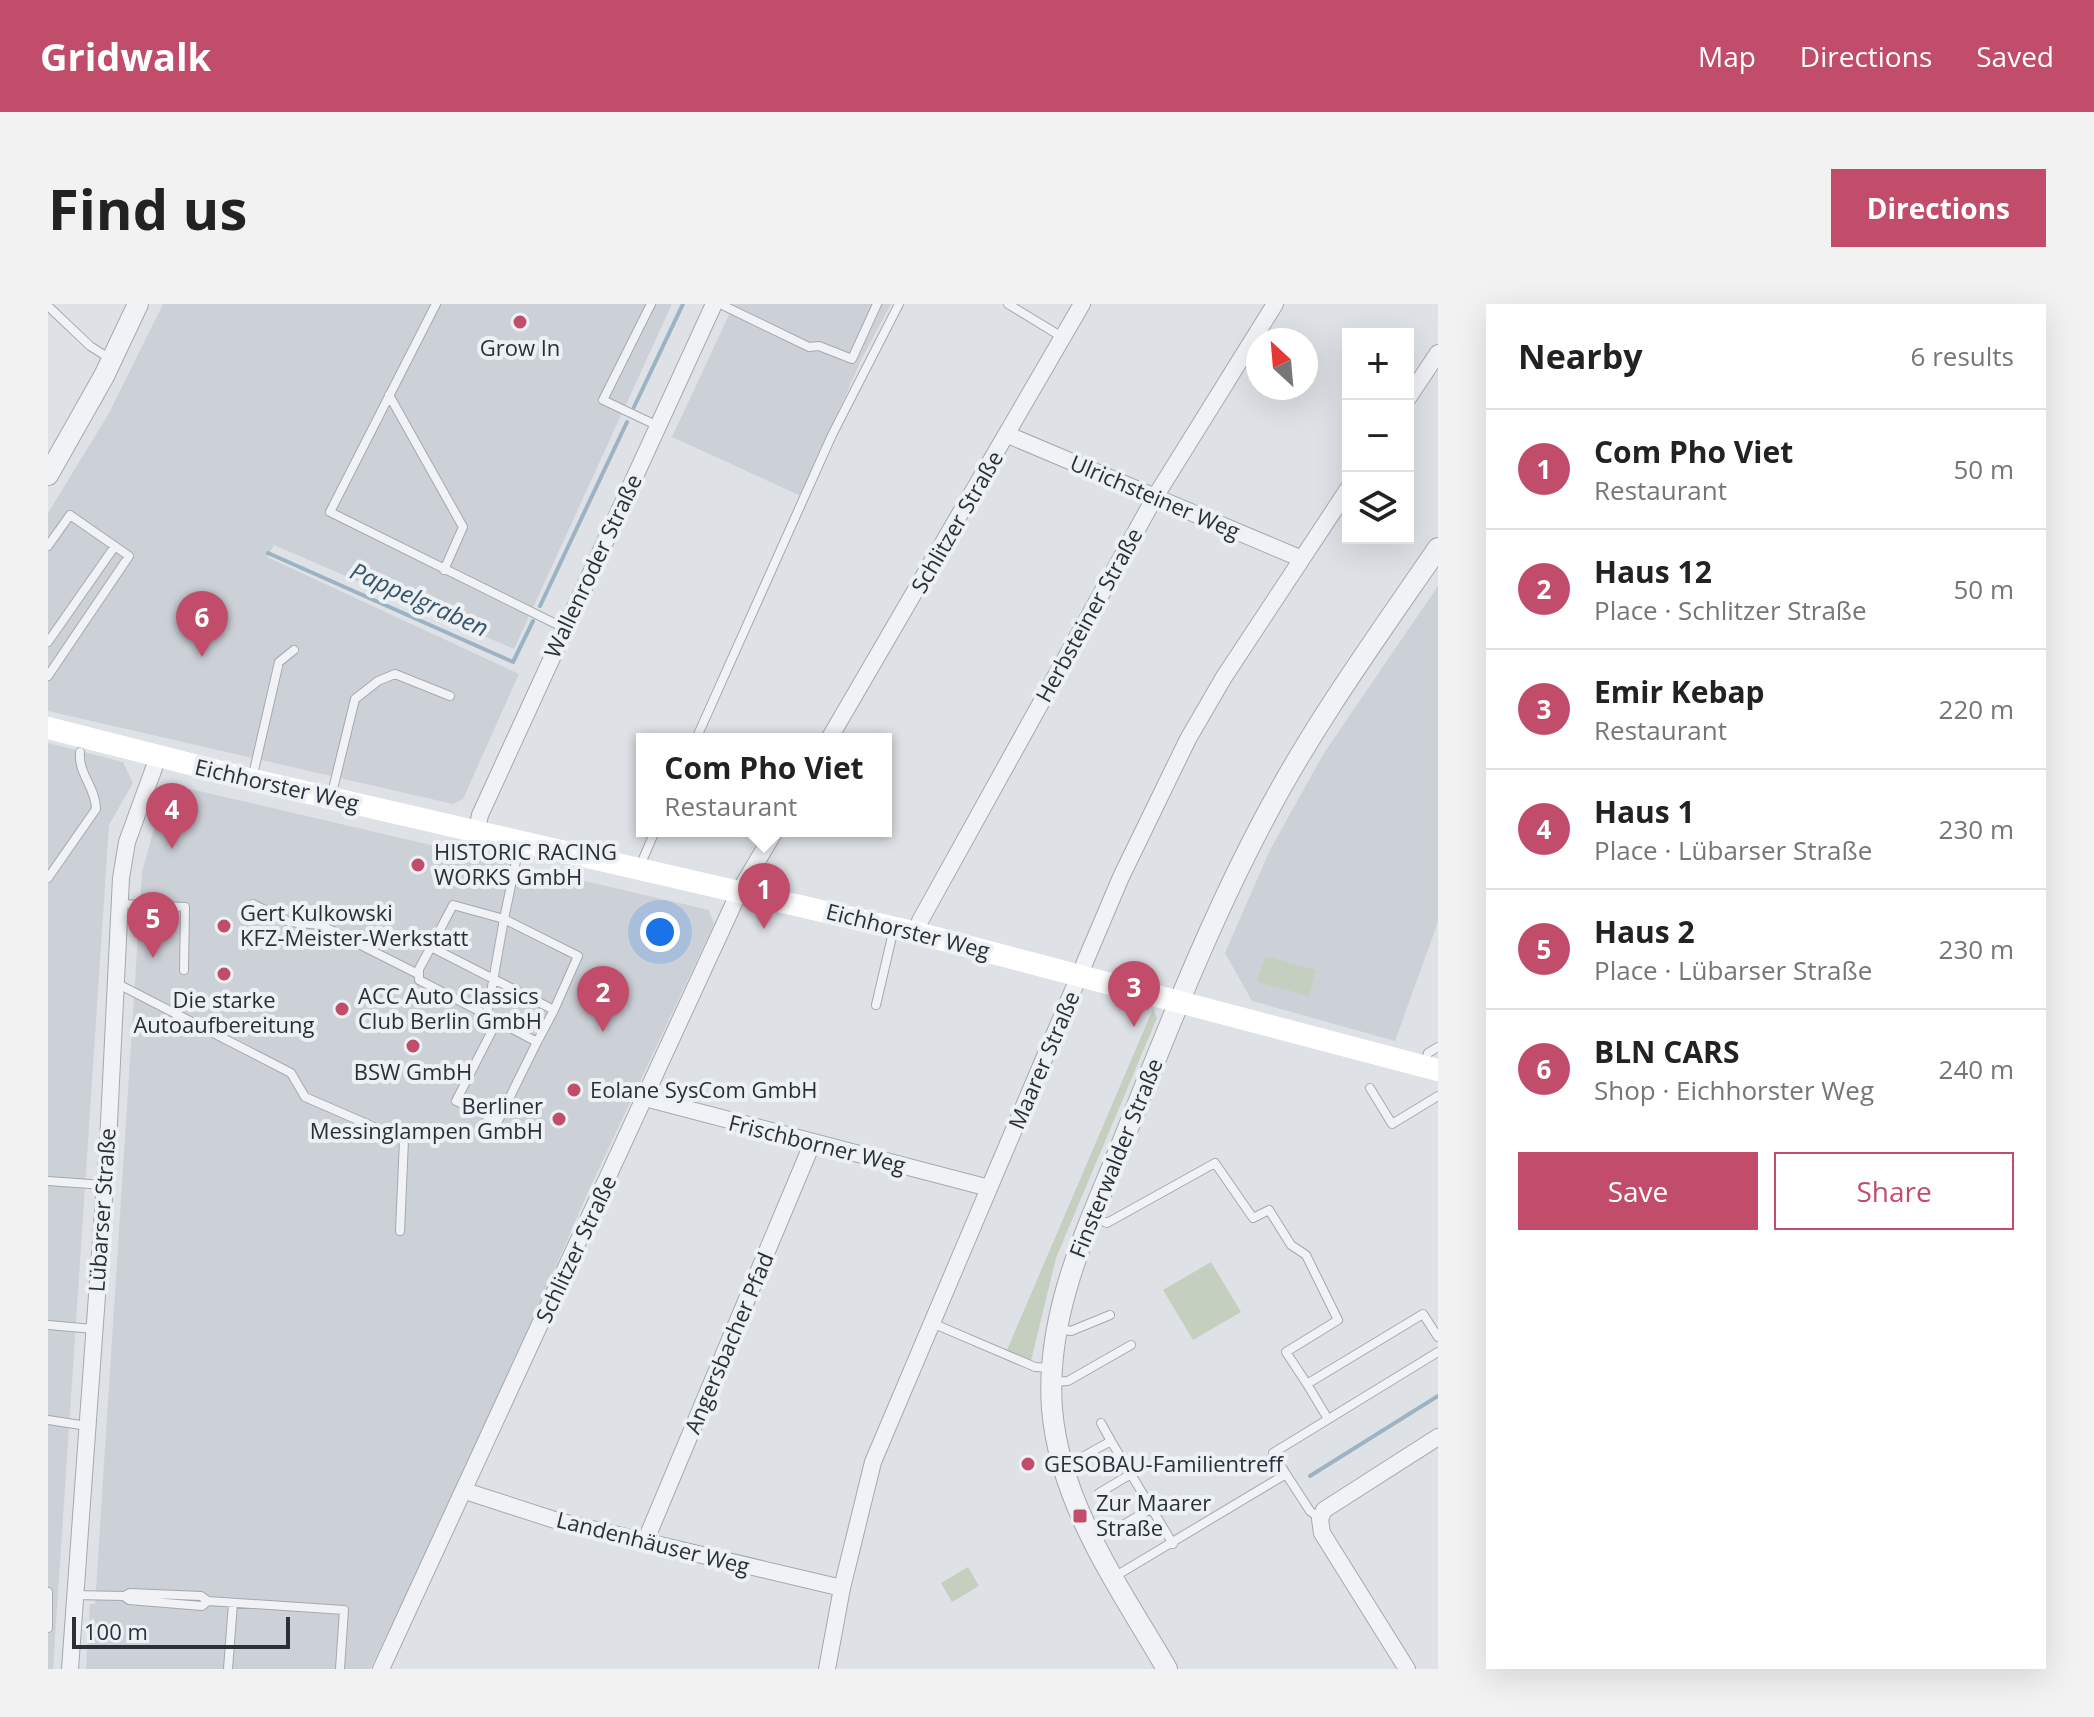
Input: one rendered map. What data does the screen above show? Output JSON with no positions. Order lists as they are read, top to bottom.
{
  "streets": {
    "main road": ["Eichhorster Weg"],
    "street": [
      "Ulrichsteiner Weg",
      "Schlitzer Straße",
      "Wallenroder Straße",
      "Herbsteiner Straße",
      "Maarer Straße",
      "Frischborner Weg",
      "Finsterwalder Straße",
      "Lübarser Straße",
      "Angersbacher Pfad",
      "Landenhäuser Weg"
    ]
  },
  "crossings": [
    ["Ulrichsteiner Weg", "Schlitzer Straße"],
    ["Ulrichsteiner Weg", "Herbsteiner Straße"],
    ["Ulrichsteiner Weg", "Maarer Straße"],
    ["Schlitzer Straße", "Eichhorster Weg"],
    ["Schlitzer Straße", "Frischborner Weg"],
    ["Schlitzer Straße", "Landenhäuser Weg"],
    ["Wallenroder Straße", "Eichhorster Weg"],
    ["Herbsteiner Straße", "Eichhorster Weg"],
    ["Eichhorster Weg", "Maarer Straße"],
    ["Eichhorster Weg", "Finsterwalder Straße"],
    ["Eichhorster Weg", "Lübarser Straße"],
    ["Maarer Straße", "Frischborner Weg"],
    ["Maarer Straße", "Landenhäuser Weg"],
    ["Frischborner Weg", "Angersbacher Pfad"],
    ["Angersbacher Pfad", "Landenhäuser Weg"]
  ],
  "water": ["Pappelgraben"],
  "places": {
    "other": [
      "Grow In",
      "HISTORIC RACING WORKS GmbH",
      "Gert Kulkowski KFZ-Meister-Werkstatt",
      "Die starke Autoaufbereitung",
      "ACC Auto Classics Club Berlin GmbH",
      "BSW GmbH",
      "Eolane SysCom GmbH",
      "Berliner Messinglampen GmbH",
      "GESOBAU-Familientreff"
    ],
    "transit": ["Zur Maarer Straße"]
  },
  "scale_bar": "100 m",
  "north": "top left",
  "page": {
    "header": "Gridwalk",
    "nav": ["Map", "Directions", "Saved"],
    "buttons": [
      "Directions",
      ["Save", "Share"]
    ],
    "title": "Find us",
    "heading": ["Nearby", "6 results"],
    "map_buttons": ["+", "−"],
    "list": [
      {
        "mark": "1",
        "name": "Com Pho Viet",
        "note": "Restaurant",
        "value": "50 m"
      },
      {
        "mark": "2",
        "name": "Haus 12",
        "note": "Place · Schlitzer Straße",
        "value": "50 m"
      },
      {
        "mark": "3",
        "name": "Emir Kebap",
        "note": "Restaurant",
        "value": "220 m"
      },
      {
        "mark": "4",
        "name": "Haus 1",
        "note": "Place · Lübarser Straße",
        "value": "230 m"
      },
      {
        "mark": "5",
        "name": "Haus 2",
        "note": "Place · Lübarser Straße",
        "value": "230 m"
      },
      {
        "mark": "6",
        "name": "BLN CARS",
        "note": "Shop · Eichhorster Weg",
        "value": "240 m"
      }
    ],
    "pins": [
      "6",
      "4",
      "1",
      "5",
      "3",
      "2"
    ],
    "popup": ["Com Pho Viet", "Restaurant"],
    "scale": "100 m"
  }
}
